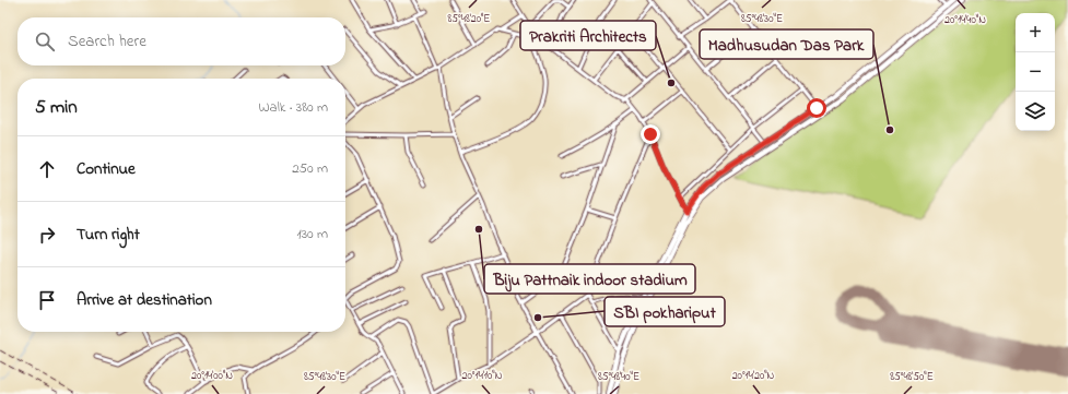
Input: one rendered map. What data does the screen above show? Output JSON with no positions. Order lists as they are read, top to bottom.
{
  "places": [
    "Prakriti Architects",
    "Madhusudan Das Park",
    "Biju Pattnaik indoor stadium",
    "SBI pokhariput"
  ],
  "page": {
    "map_buttons": ["+", "−"],
    "search": "Search here",
    "heading": ["5 min", "Walk · 380 m"],
    "list": [
      ["Continue", "250 m"],
      ["Turn right", "130 m"],
      "Arrive at destination"
    ]
  },
  "coordinates": [
    "85°48'20\"E",
    "85°48'30\"E",
    "20°14'40\"N",
    "20°14'00\"N",
    "20°14'10\"N",
    "20°14'20\"N",
    "85°48'40\"E",
    "85°48'50\"E"
  ]
}
